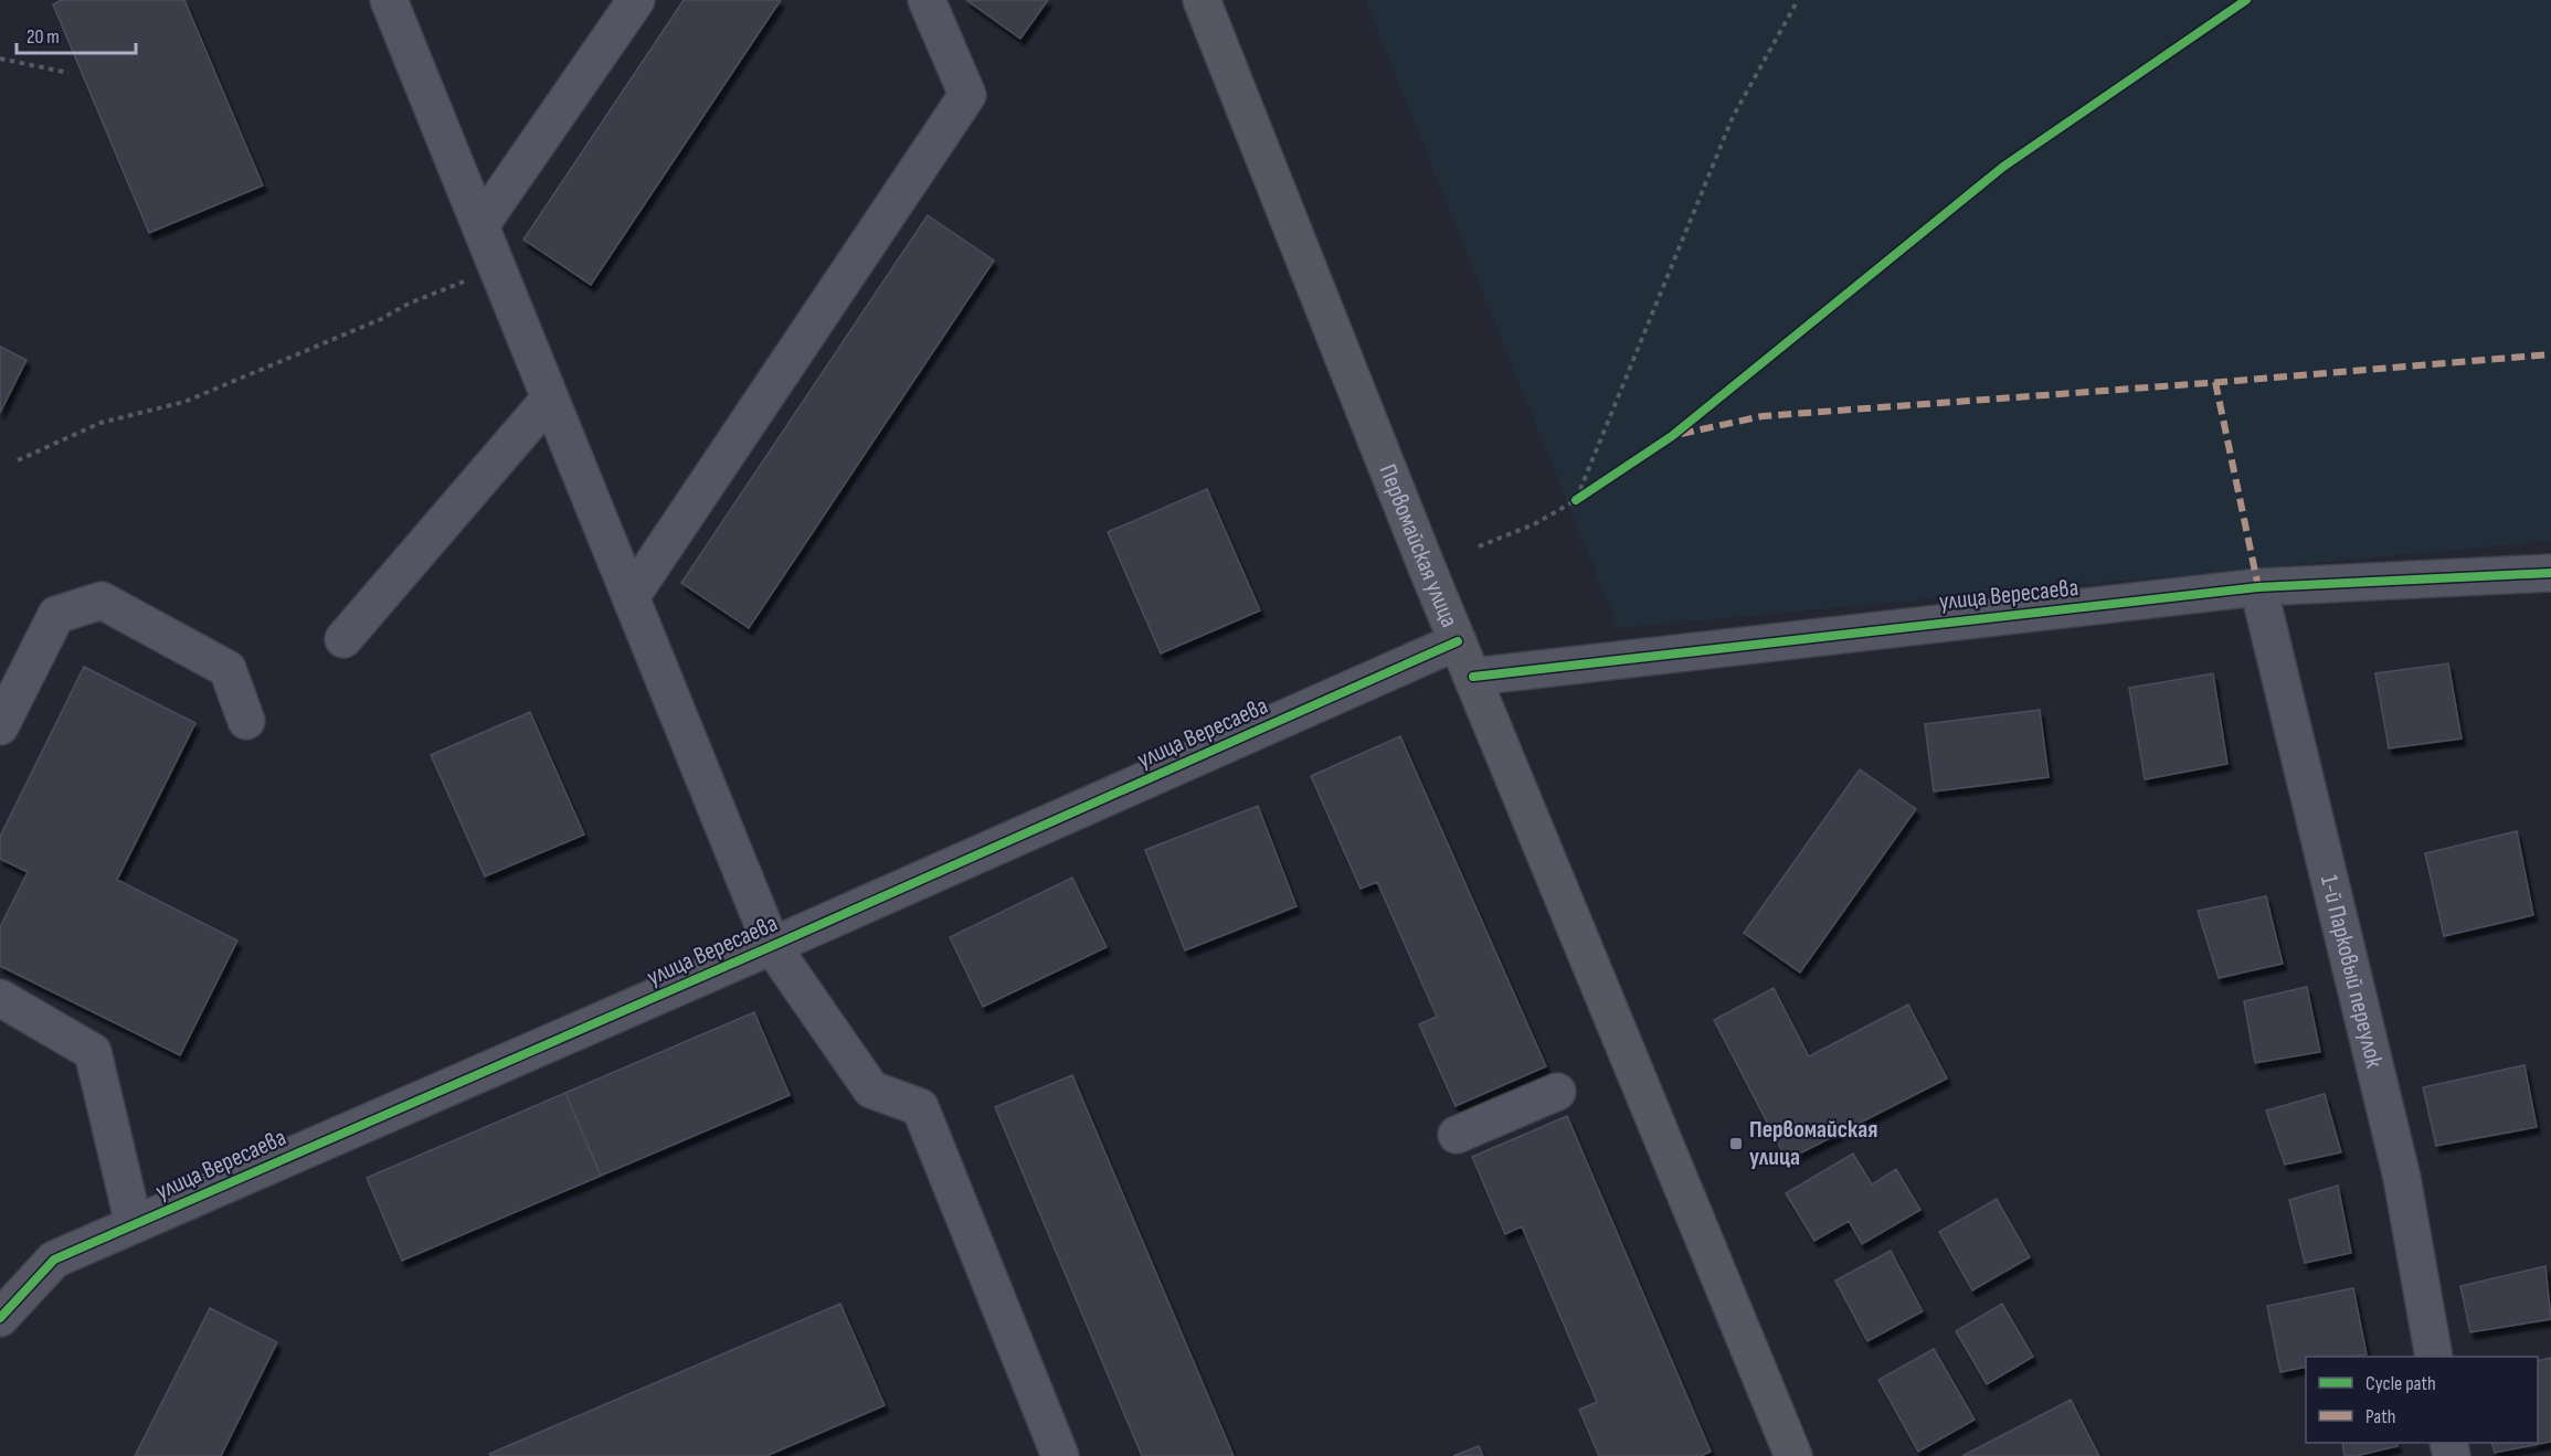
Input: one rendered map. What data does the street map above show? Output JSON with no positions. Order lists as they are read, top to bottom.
{
  "streets": {
    "main road": ["Первомайская улица"],
    "street": ["улица Вересаева", "1-й Парковый переулок"]
  },
  "crossings": [
    ["Первомайская улица", "улица Вересаева"],
    ["улица Вересаева", "1-й Парковый переулок"]
  ],
  "places": {
    "transit": ["Первомайская улица"]
  },
  "legend": ["Cycle path", "Path"],
  "scale_bar": "20 m"
}
